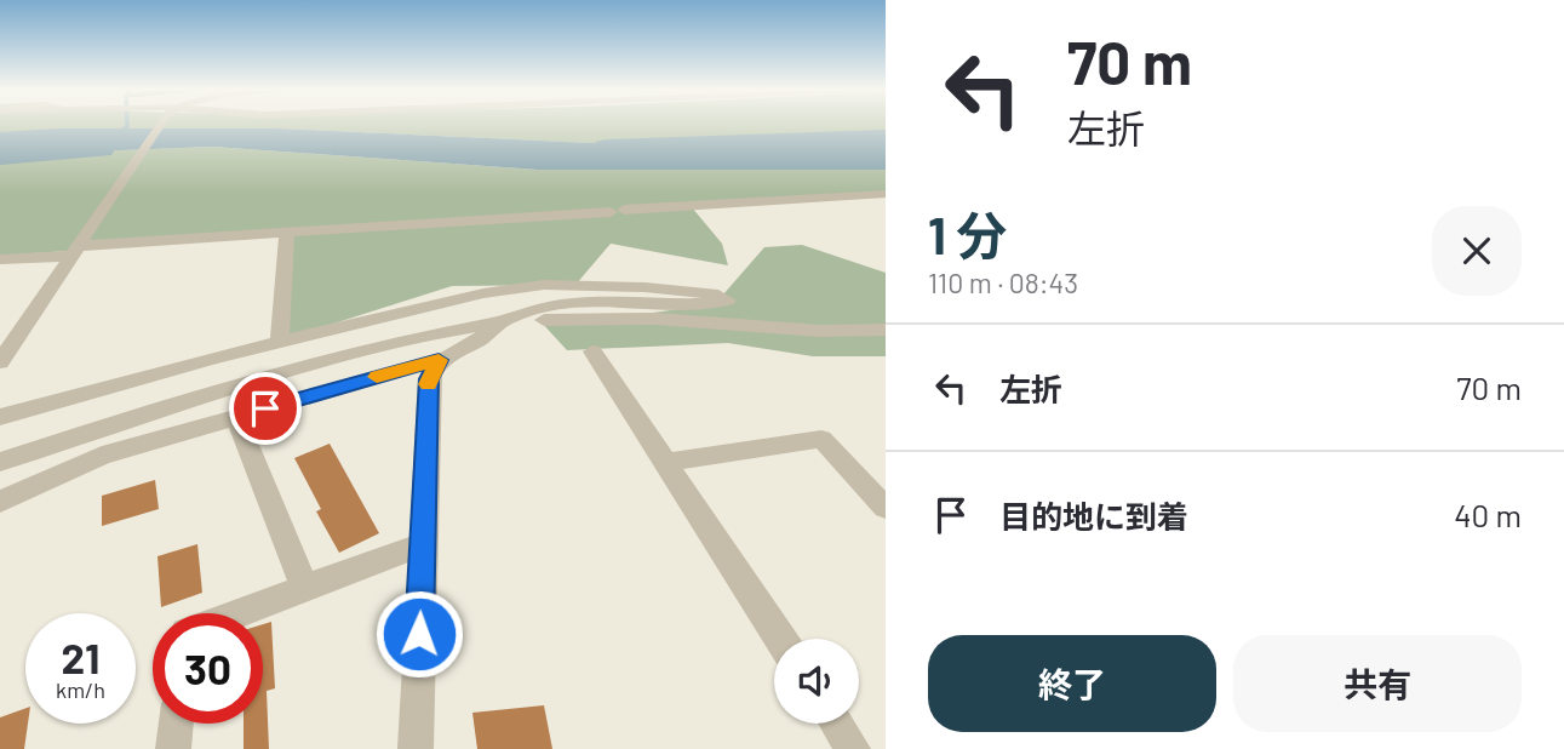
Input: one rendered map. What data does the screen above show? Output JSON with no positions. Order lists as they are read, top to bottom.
{
  "page": {
    "turn": ["70 m", "左折"],
    "heading": ["1 分", "110 m · 08:43"],
    "list": [
      {
        "name": "左折",
        "value": "70 m"
      },
      {
        "name": "目的地に到着",
        "value": "40 m"
      }
    ],
    "speed": "21 km/h",
    "limit": "30",
    "buttons": ["終了", "共有"]
  }
}
